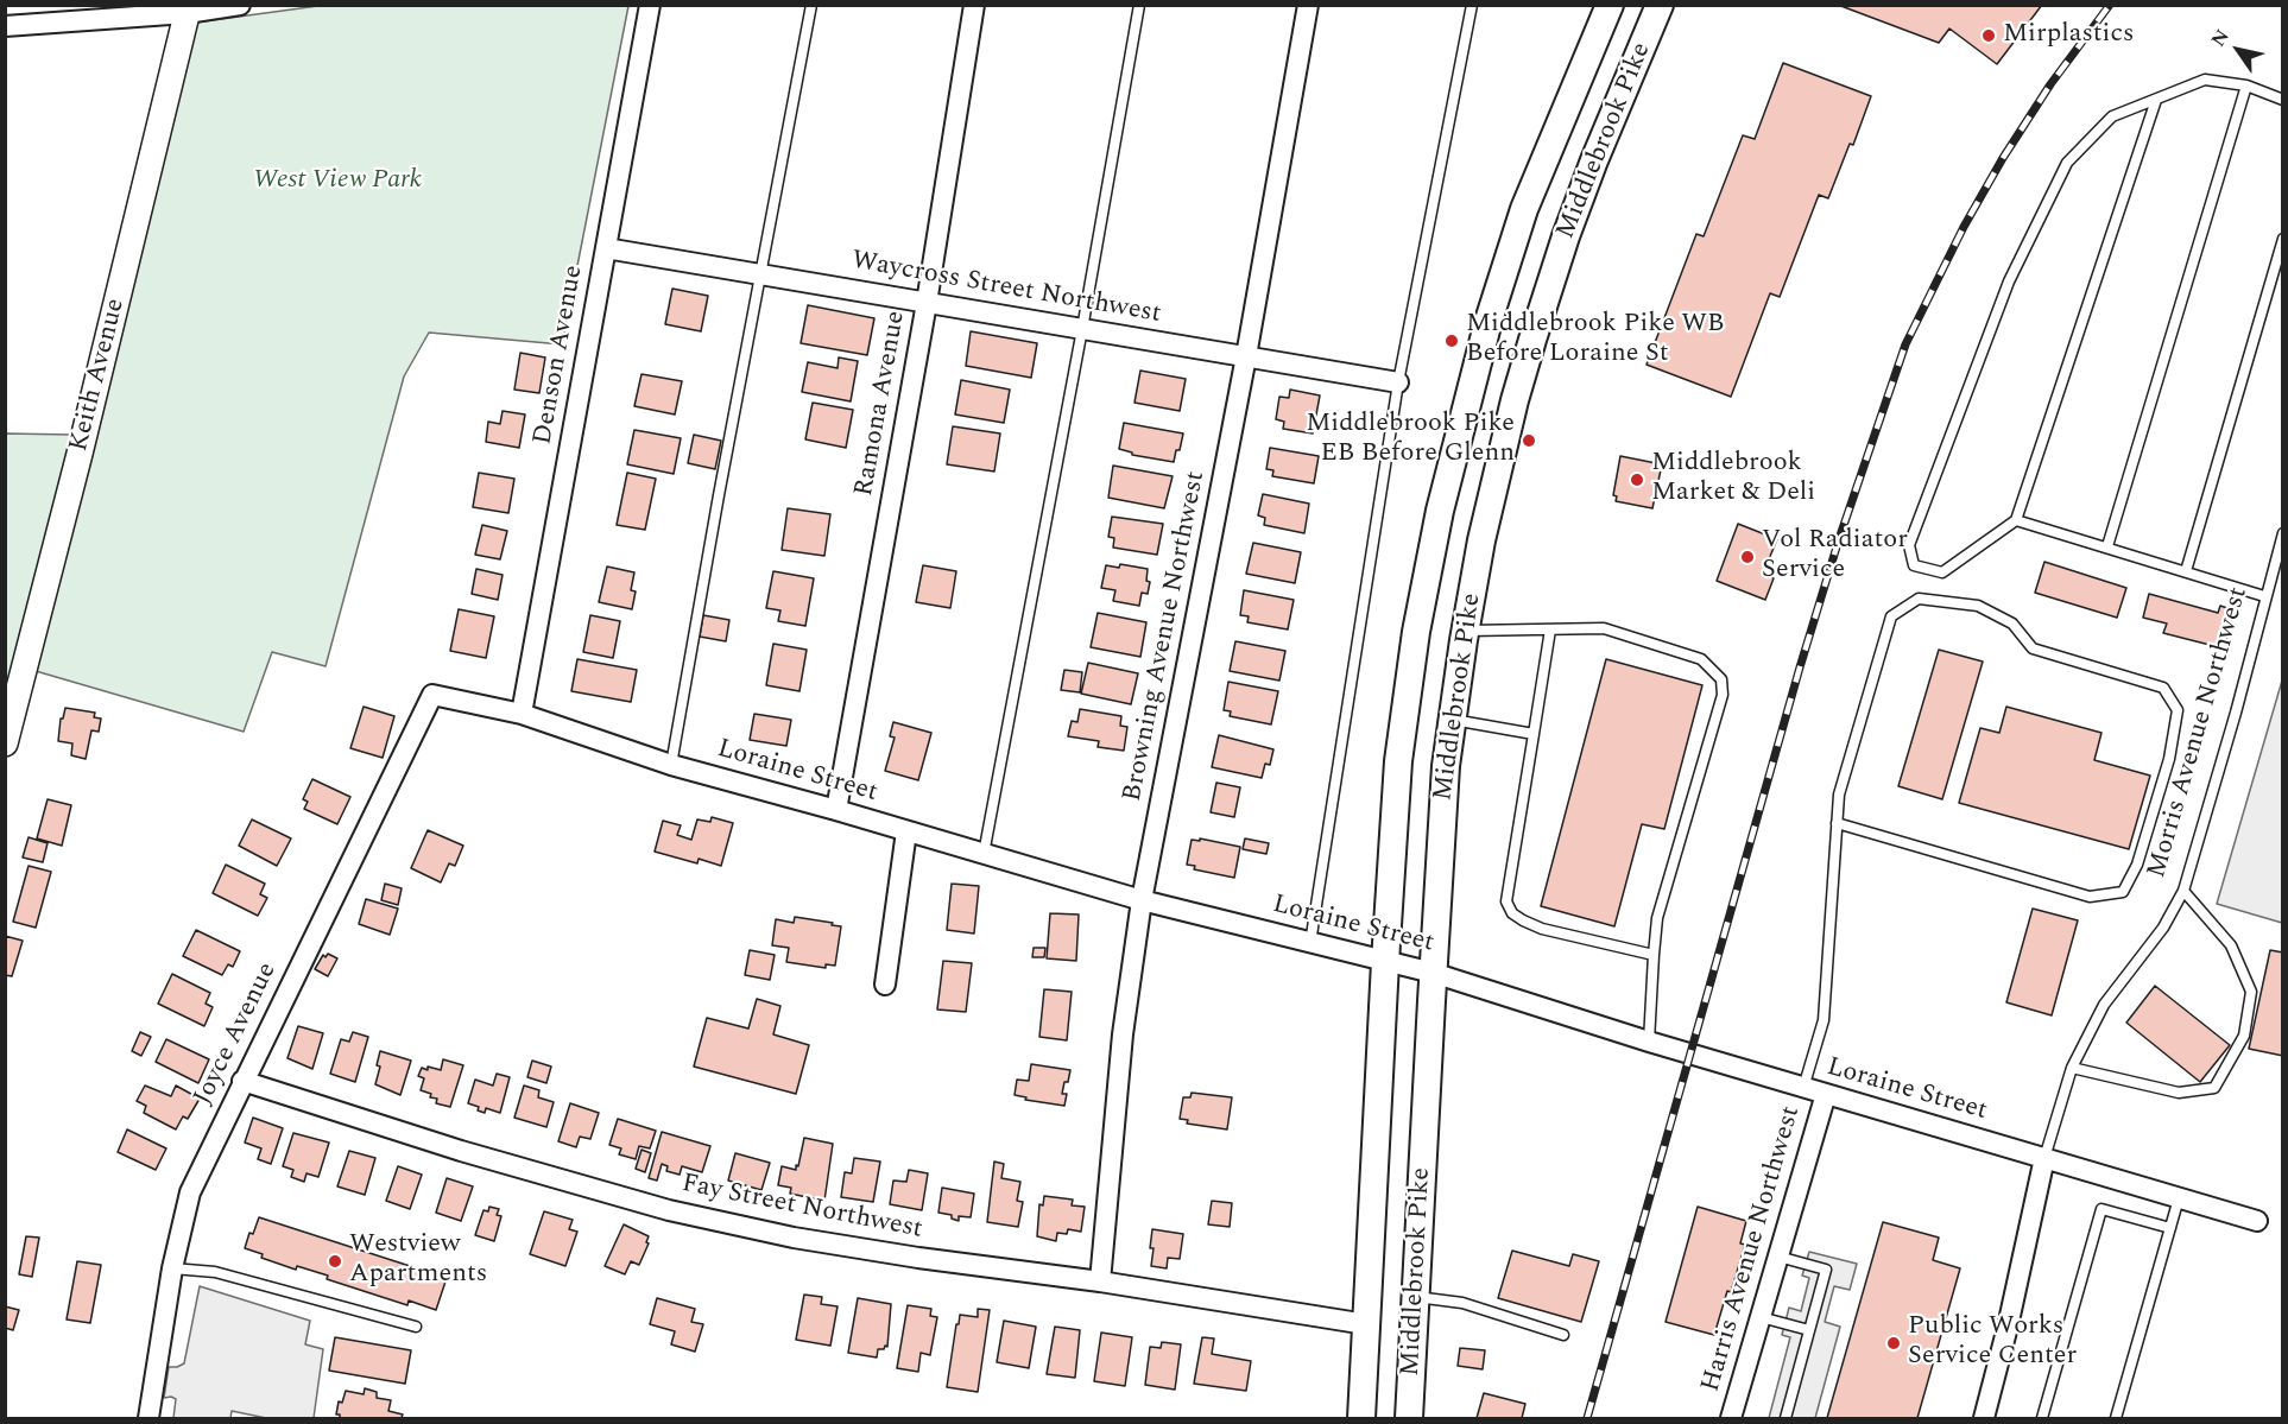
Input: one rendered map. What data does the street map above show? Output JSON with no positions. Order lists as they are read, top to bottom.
{
  "streets": {
    "main road": ["Middlebrook Pike"],
    "street": [
      "Waycross Street Northwest",
      "Denson Avenue",
      "Keith Avenue",
      "Ramona Avenue",
      "Browning Avenue Northwest",
      "Morris Avenue Northwest",
      "Loraine Street",
      "Joyce Avenue",
      "Fay Street Northwest",
      "Harris Avenue Northwest"
    ]
  },
  "crossings": [
    ["Middlebrook Pike", "Loraine Street"],
    ["Middlebrook Pike", "Fay Street Northwest"],
    ["Waycross Street Northwest", "Denson Avenue"],
    ["Waycross Street Northwest", "Ramona Avenue"],
    ["Waycross Street Northwest", "Browning Avenue Northwest"],
    ["Denson Avenue", "Loraine Street"],
    ["Ramona Avenue", "Loraine Street"],
    ["Browning Avenue Northwest", "Loraine Street"],
    ["Browning Avenue Northwest", "Fay Street Northwest"],
    ["Morris Avenue Northwest", "Loraine Street"],
    ["Loraine Street", "Joyce Avenue"],
    ["Loraine Street", "Harris Avenue Northwest"],
    ["Joyce Avenue", "Fay Street Northwest"]
  ],
  "parks": ["West View Park"],
  "places": [
    "Mirplastics",
    "Middlebrook Pike WB Before Loraine St",
    "Middlebrook Pike EB Before Glenn",
    "Middlebrook Market & Deli",
    "Vol Radiator Service",
    "Westview Apartments",
    "Public Works Service Center"
  ],
  "north": "top left"
}
